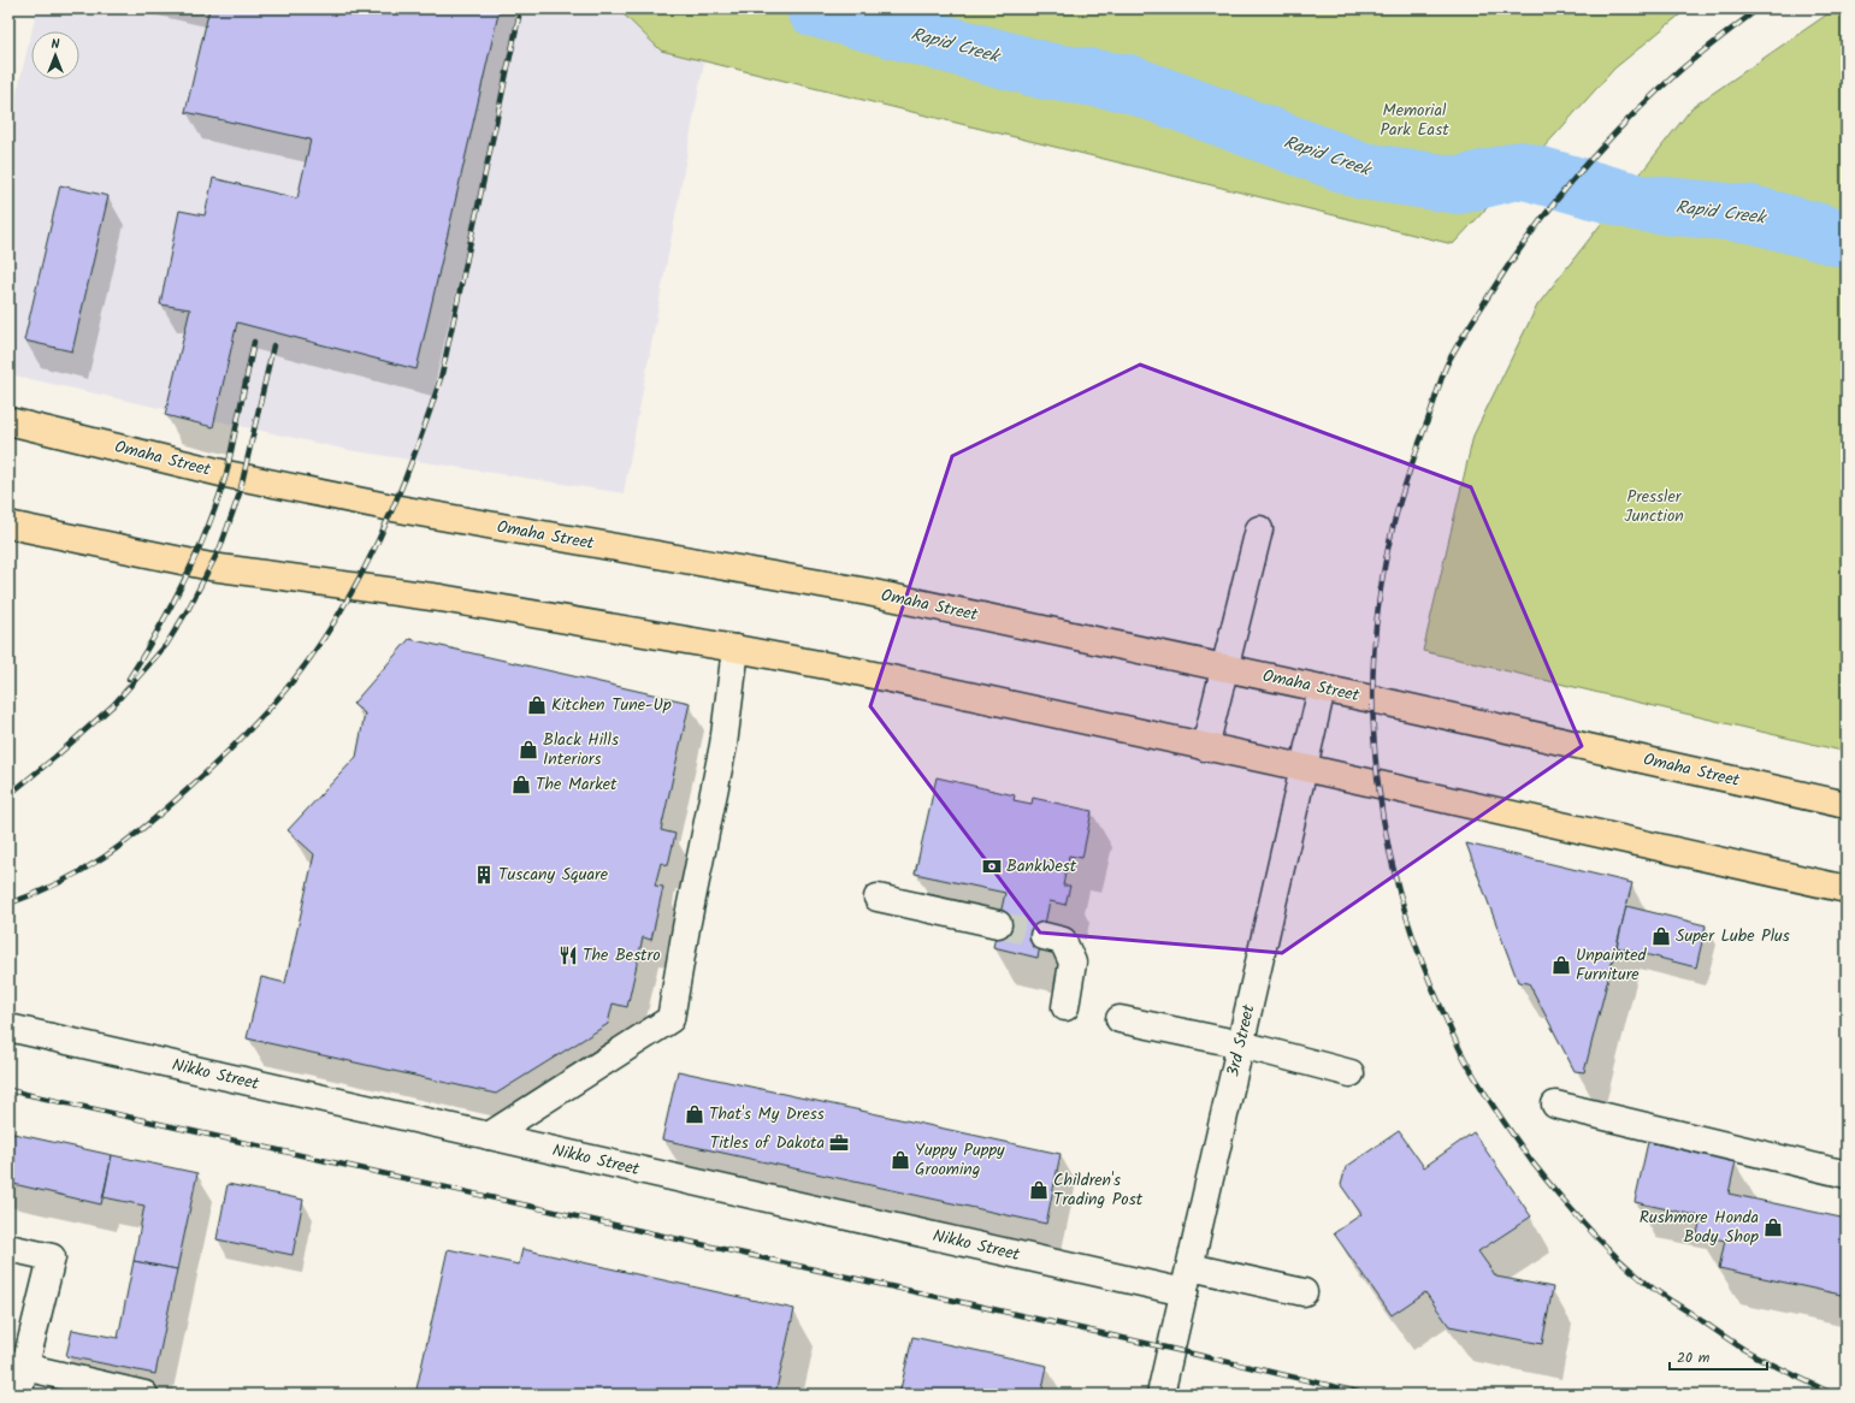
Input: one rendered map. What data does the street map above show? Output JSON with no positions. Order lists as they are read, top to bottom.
{
  "streets": {
    "main road": ["Omaha Street"],
    "street": ["3rd Street", "Nikko Street"]
  },
  "crossings": [
    ["Omaha Street", "3rd Street"],
    ["3rd Street", "Nikko Street"]
  ],
  "water": ["Rapid Creek"],
  "parks": ["Memorial Park East", "Pressler Junction"],
  "places": {
    "shop": [
      "Kitchen Tune-Up",
      "Black Hills Interiors",
      "The Market",
      "Super Lube Plus",
      "Unpainted Furniture",
      "That's My Dress",
      "Yuppy Puppy Grooming",
      "Children's Trading Post",
      "Rushmore Honda Body Shop"
    ],
    "bank": ["BankWest"],
    "building": ["Tuscany Square"],
    "restaurant": ["The Bestro"],
    "office": ["Titles of Dakota"]
  },
  "scale_bar": "20 m",
  "north": "top"
}
